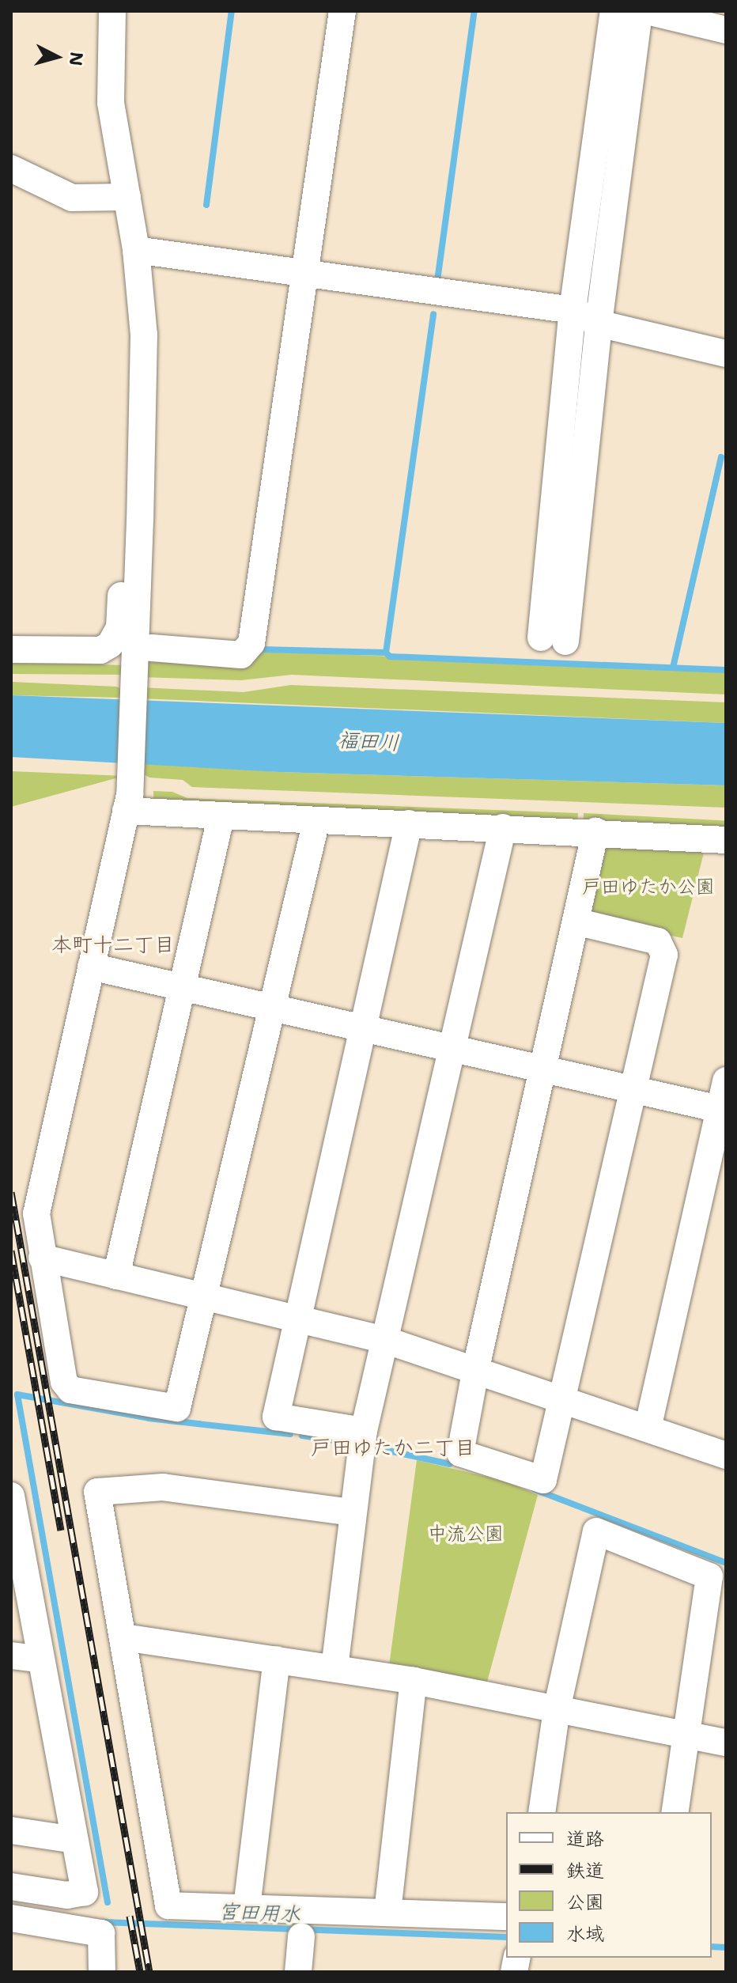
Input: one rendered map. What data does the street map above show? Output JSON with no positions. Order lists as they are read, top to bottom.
{
  "districts": ["本町十二丁目", "戸田ゆたか二丁目"],
  "water": ["福田川", "宮田用水"],
  "parks": ["戸田ゆたか公園", "中流公園"],
  "legend": [
    "道路",
    "鉄道",
    "公園",
    "水域"
  ],
  "north": "right"
}
